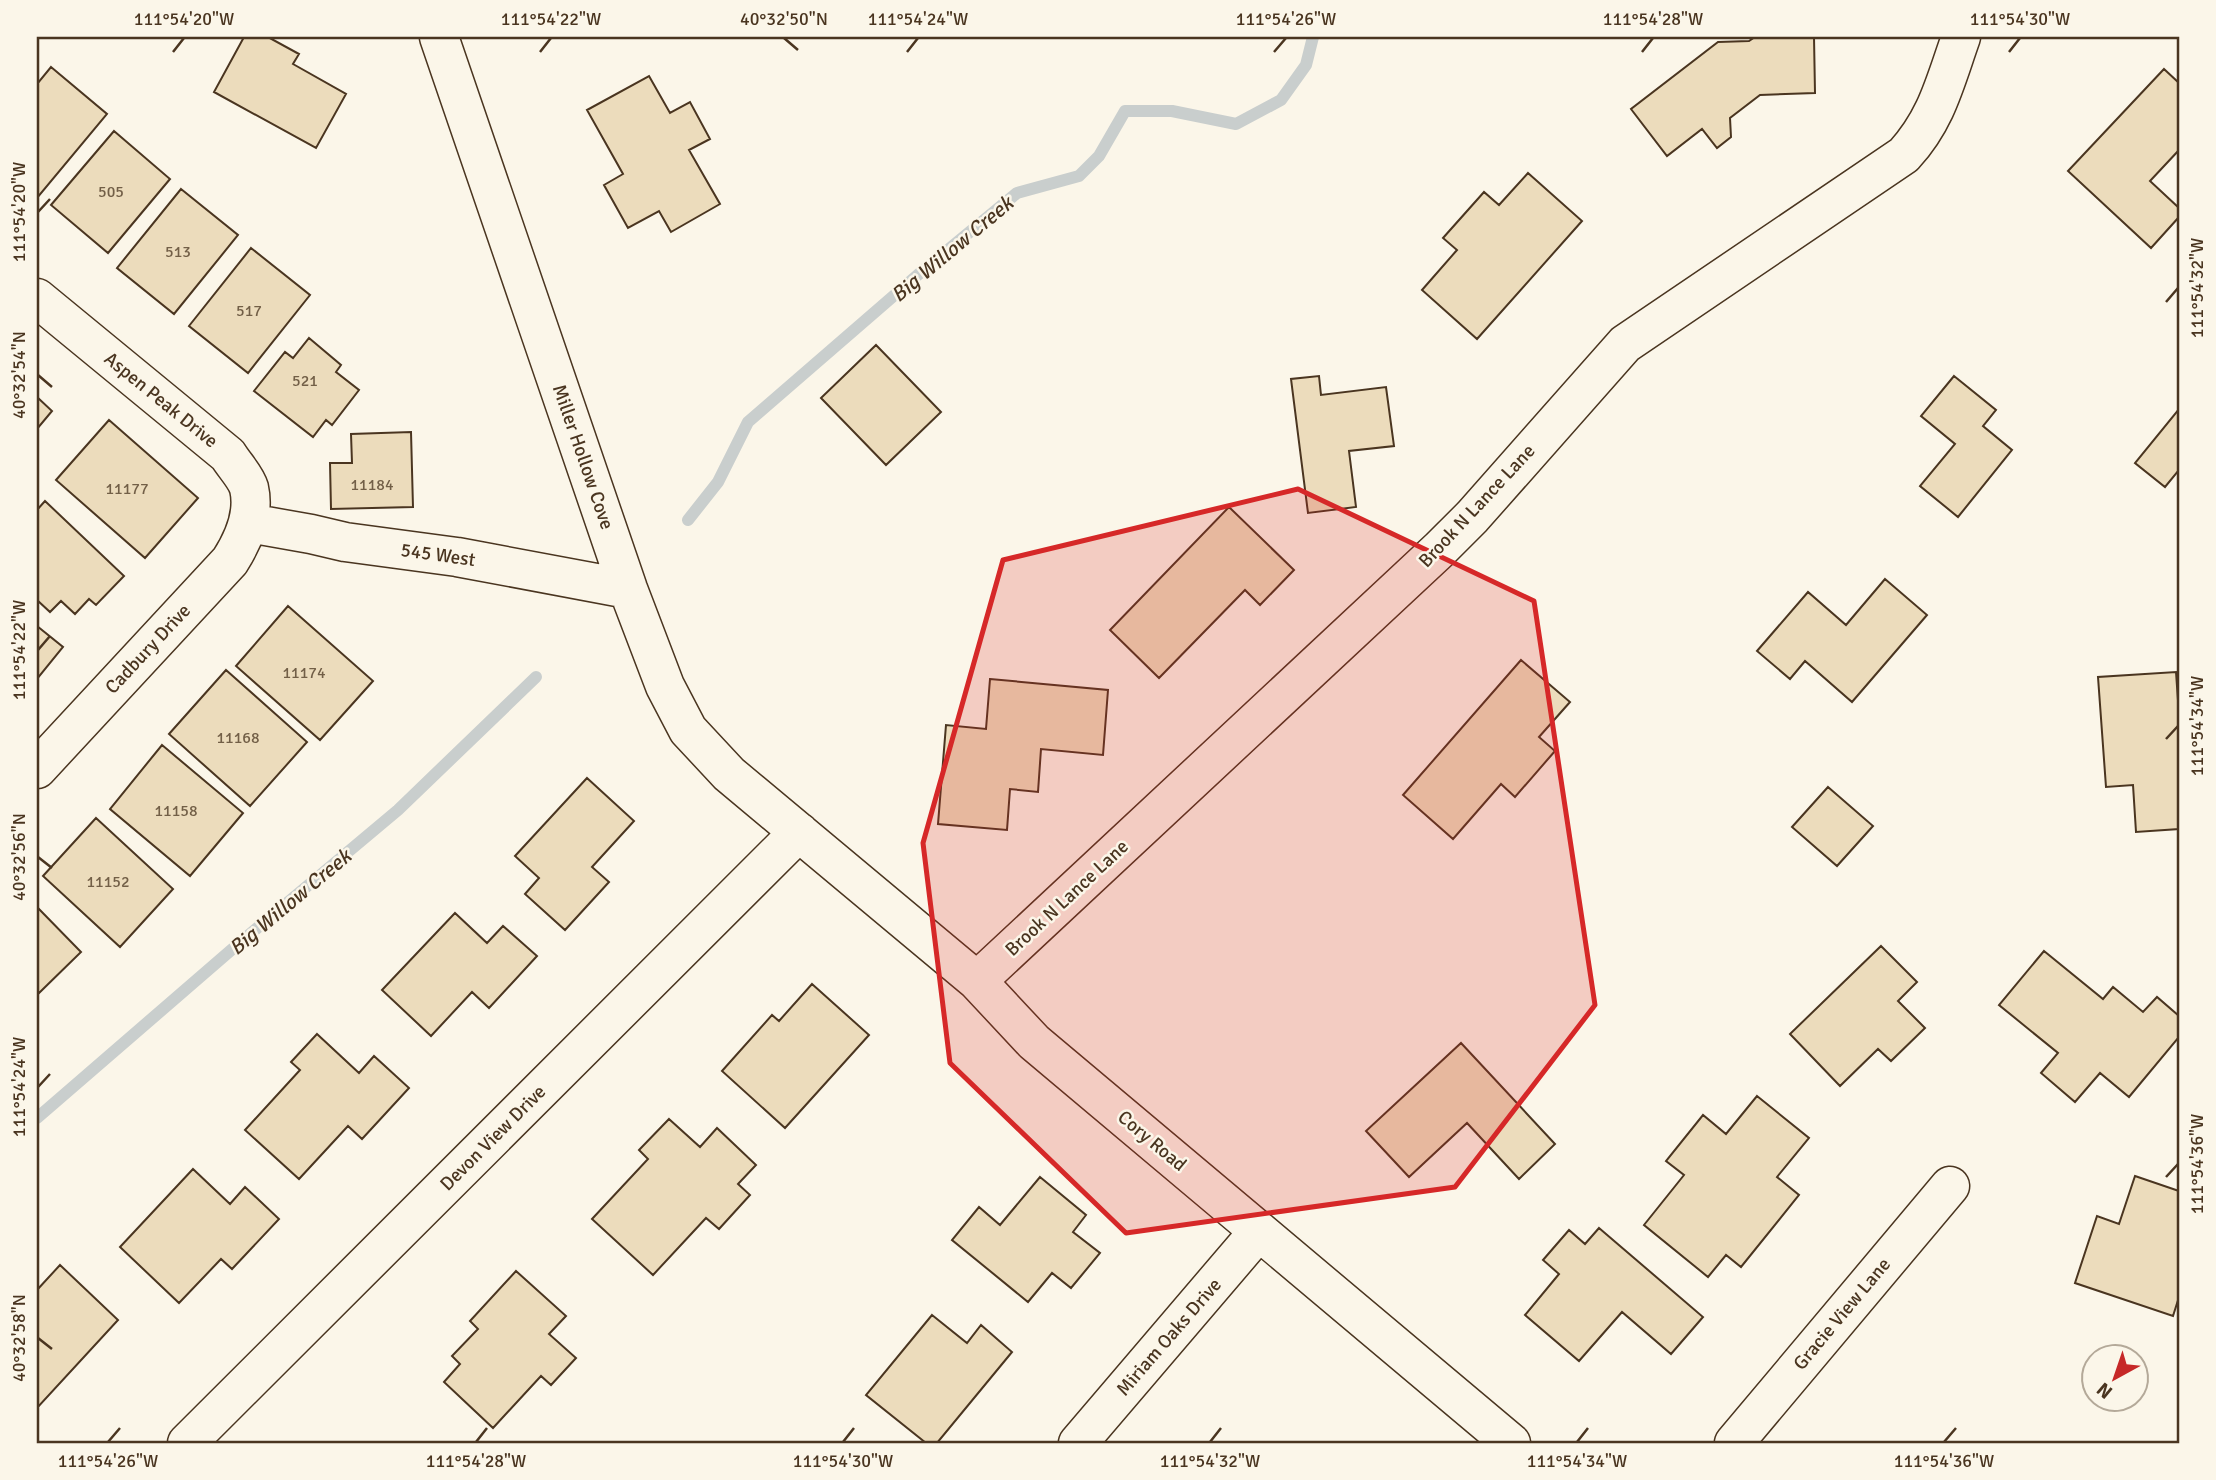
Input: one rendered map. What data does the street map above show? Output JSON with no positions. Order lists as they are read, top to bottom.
{
  "streets": {
    "street": [
      "Aspen Peak Drive",
      "Miller Hollow Cove",
      "Brook N Lance Lane",
      "545 West",
      "Cadbury Drive",
      "Devon View Drive",
      "Cory Road",
      "Gracie View Lane",
      "Miriam Oaks Drive"
    ]
  },
  "crossings": [
    ["Aspen Peak Drive", "545 West"],
    ["Aspen Peak Drive", "Cadbury Drive"],
    ["Miller Hollow Cove", "545 West"],
    ["Miller Hollow Cove", "Devon View Drive"],
    ["Miller Hollow Cove", "Cory Road"],
    ["Brook N Lance Lane", "Cory Road"],
    ["545 West", "Cadbury Drive"],
    ["Devon View Drive", "Cory Road"],
    ["Cory Road", "Miriam Oaks Drive"]
  ],
  "water": ["Big Willow Creek"],
  "house_numbers": [
    "505",
    "513",
    "517",
    "521",
    "11184",
    "11177",
    "11174",
    "11168",
    "11158",
    "11152"
  ],
  "north": "bottom left",
  "coordinates": [
    "111°54'20\"W",
    "111°54'22\"W",
    "40°32'50\"N",
    "111°54'24\"W",
    "111°54'26\"W",
    "111°54'28\"W",
    "111°54'30\"W",
    "111°54'32\"W",
    "40°32'54\"N",
    "111°54'34\"W",
    "40°32'56\"N",
    "111°54'36\"W",
    "40°32'58\"N"
  ]
}
